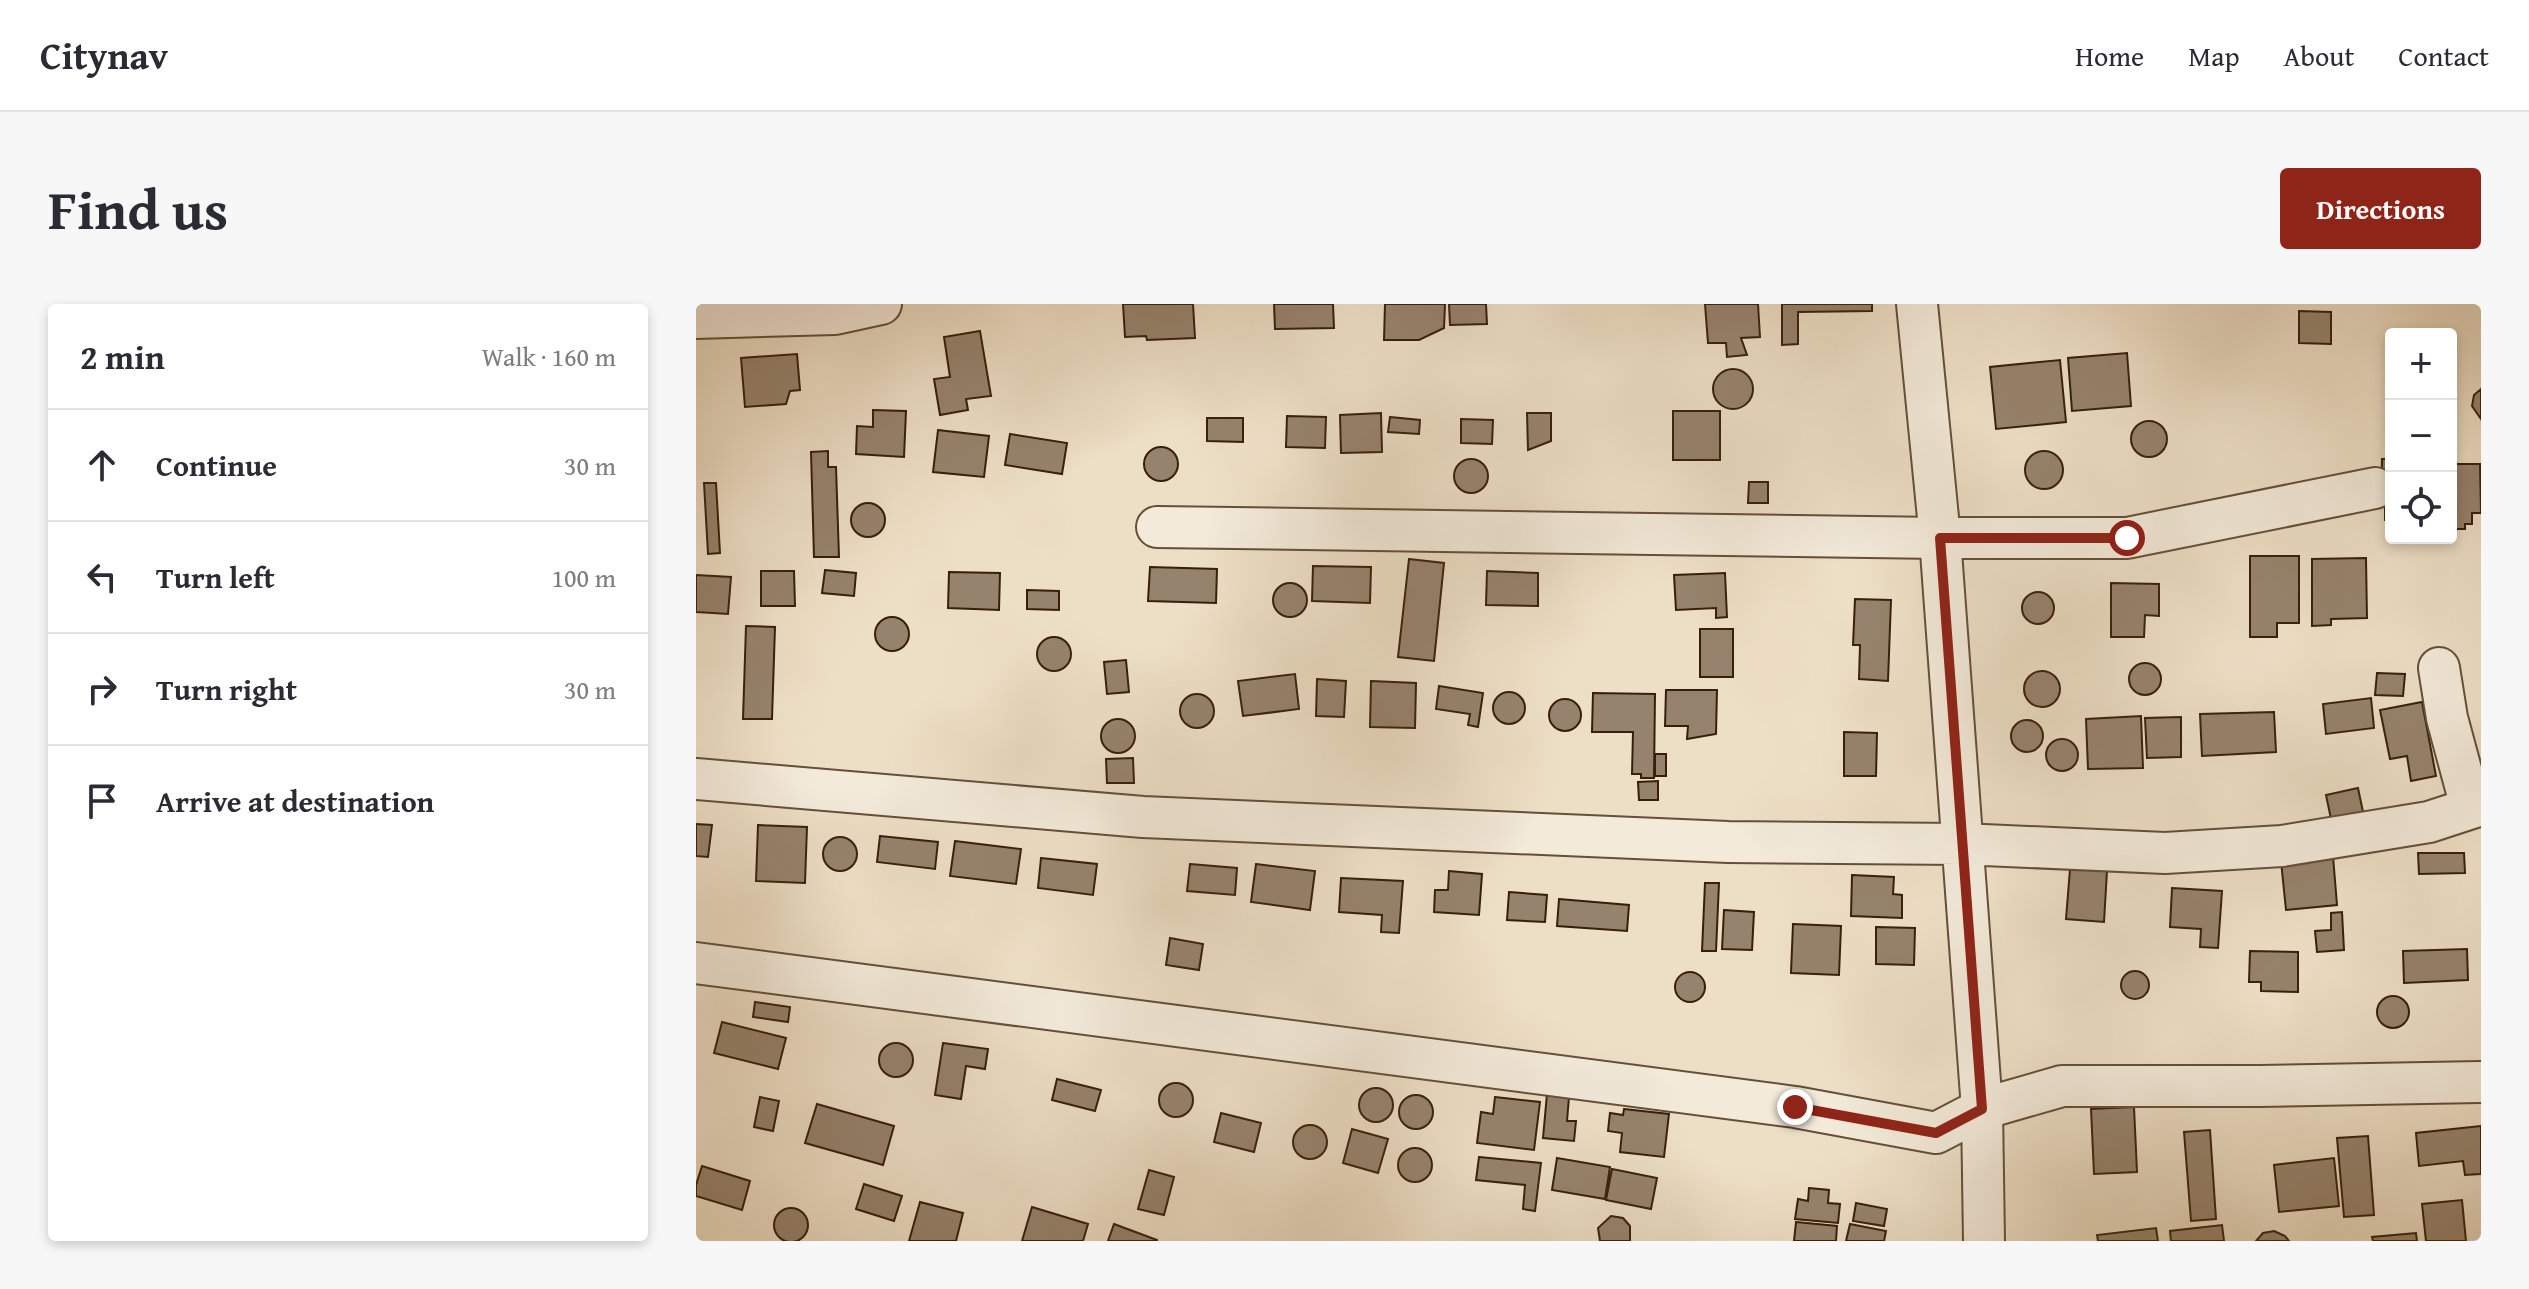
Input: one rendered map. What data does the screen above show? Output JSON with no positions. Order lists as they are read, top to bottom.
{
  "page": {
    "header": "Citynav",
    "nav": [
      "Home",
      "Map",
      "About",
      "Contact"
    ],
    "title": "Find us",
    "buttons": "Directions",
    "heading": ["2 min", "Walk · 160 m"],
    "map_buttons": ["+", "−"],
    "list": [
      ["Continue", "30 m"],
      ["Turn left", "100 m"],
      ["Turn right", "30 m"],
      "Arrive at destination"
    ]
  }
}
